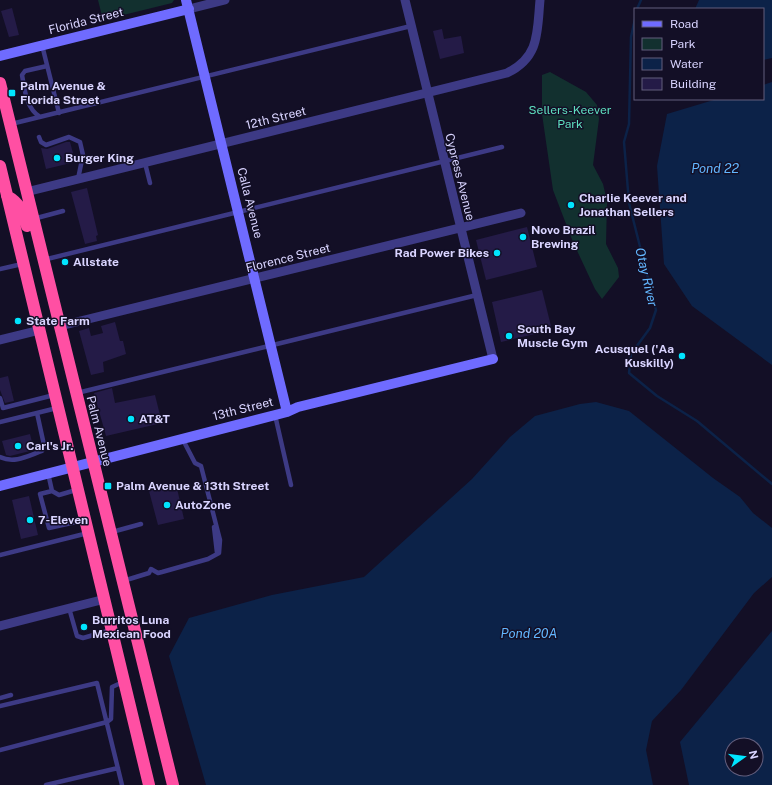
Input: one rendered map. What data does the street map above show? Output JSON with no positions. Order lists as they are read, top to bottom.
{
  "streets": {
    "highway": ["Palm Avenue"],
    "street": [
      "Florida Street",
      "12th Street",
      "Cypress Avenue",
      "Calla Avenue",
      "Florence Street",
      "13th Street"
    ]
  },
  "crossings": [
    ["Florida Street", "Calla Avenue"],
    ["12th Street", "Cypress Avenue"],
    ["12th Street", "Calla Avenue"],
    ["12th Street", "Palm Avenue"],
    ["Cypress Avenue", "Florence Street"],
    ["Cypress Avenue", "13th Street"],
    ["Calla Avenue", "Florence Street"],
    ["Calla Avenue", "13th Street"],
    ["Florence Street", "Palm Avenue"],
    ["13th Street", "Palm Avenue"]
  ],
  "water": ["Pond 22", "Otay River", "Pond 20A"],
  "parks": ["Sellers-Keever Park"],
  "places": {
    "transit": ["Palm Avenue & Florida Street", "Palm Avenue & 13th Street"],
    "other": [
      "Burger King",
      "Charlie Keever and Jonathan Sellers",
      "Novo Brazil Brewing",
      "Rad Power Bikes",
      "Allstate",
      "State Farm",
      "South Bay Muscle Gym",
      "Acusquel ('Aa Kuskilly)",
      "AT&T",
      "Carl's Jr.",
      "AutoZone",
      "7-Eleven",
      "Burritos Luna Mexican Food"
    ]
  },
  "legend": [
    "Road",
    "Park",
    "Water",
    "Building"
  ],
  "north": "right"
}
